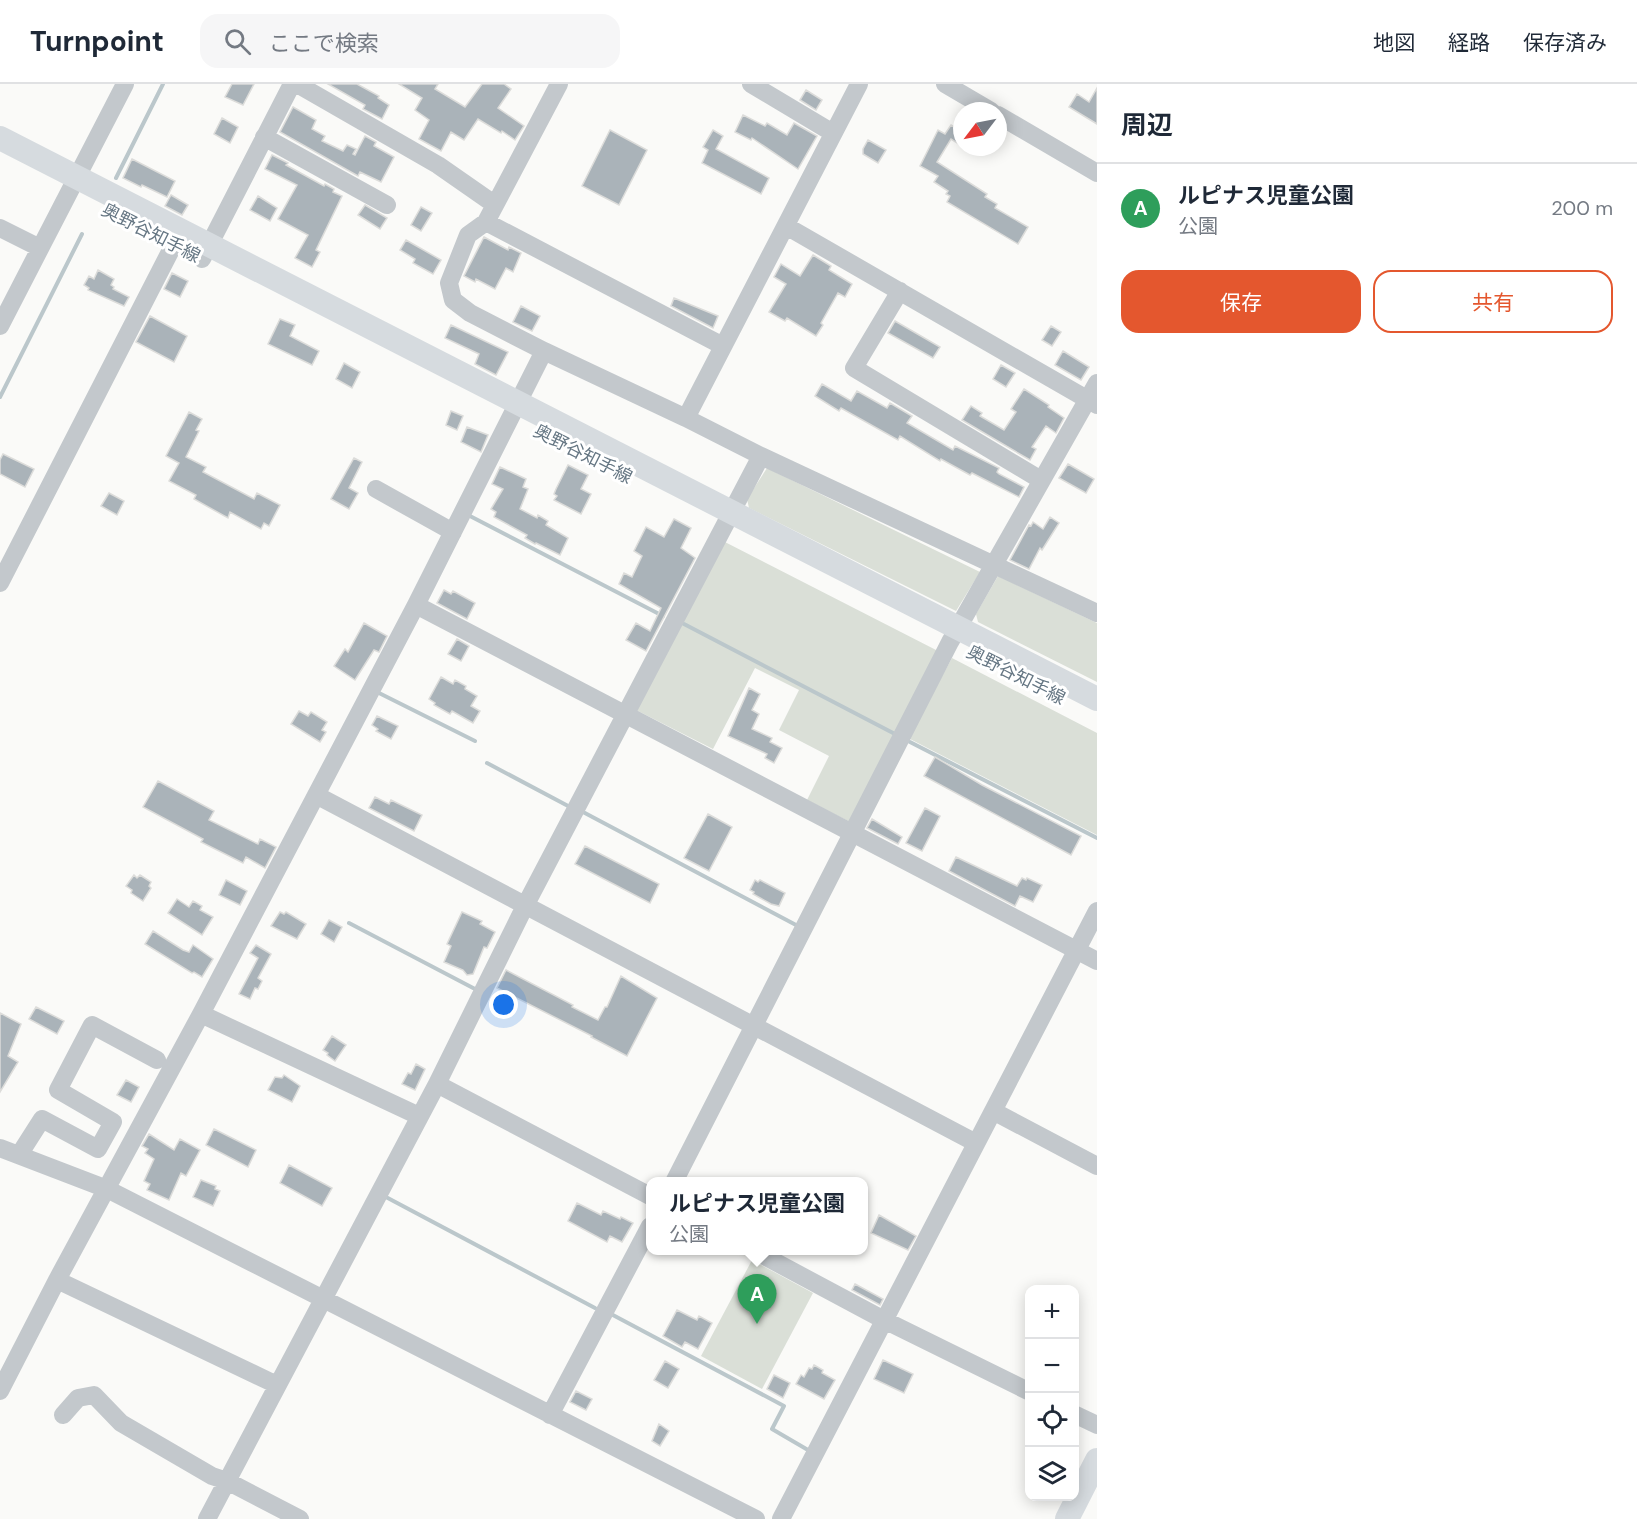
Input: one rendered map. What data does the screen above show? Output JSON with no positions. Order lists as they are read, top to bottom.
{
  "streets": {
    "main road": ["奥野谷知手線"]
  },
  "north": "bottom left",
  "page": {
    "header": "Turnpoint",
    "search": "ここで検索",
    "nav": ["地図", "経路", "保存済み"],
    "heading": "周辺",
    "list": [
      {
        "mark": "A",
        "name": "ルピナス児童公園",
        "note": "公園",
        "value": "200 m"
      }
    ],
    "buttons": ["保存", "共有"],
    "popup": ["ルピナス児童公園", "公園"],
    "pins": "A",
    "map_buttons": ["+", "−"]
  }
}
